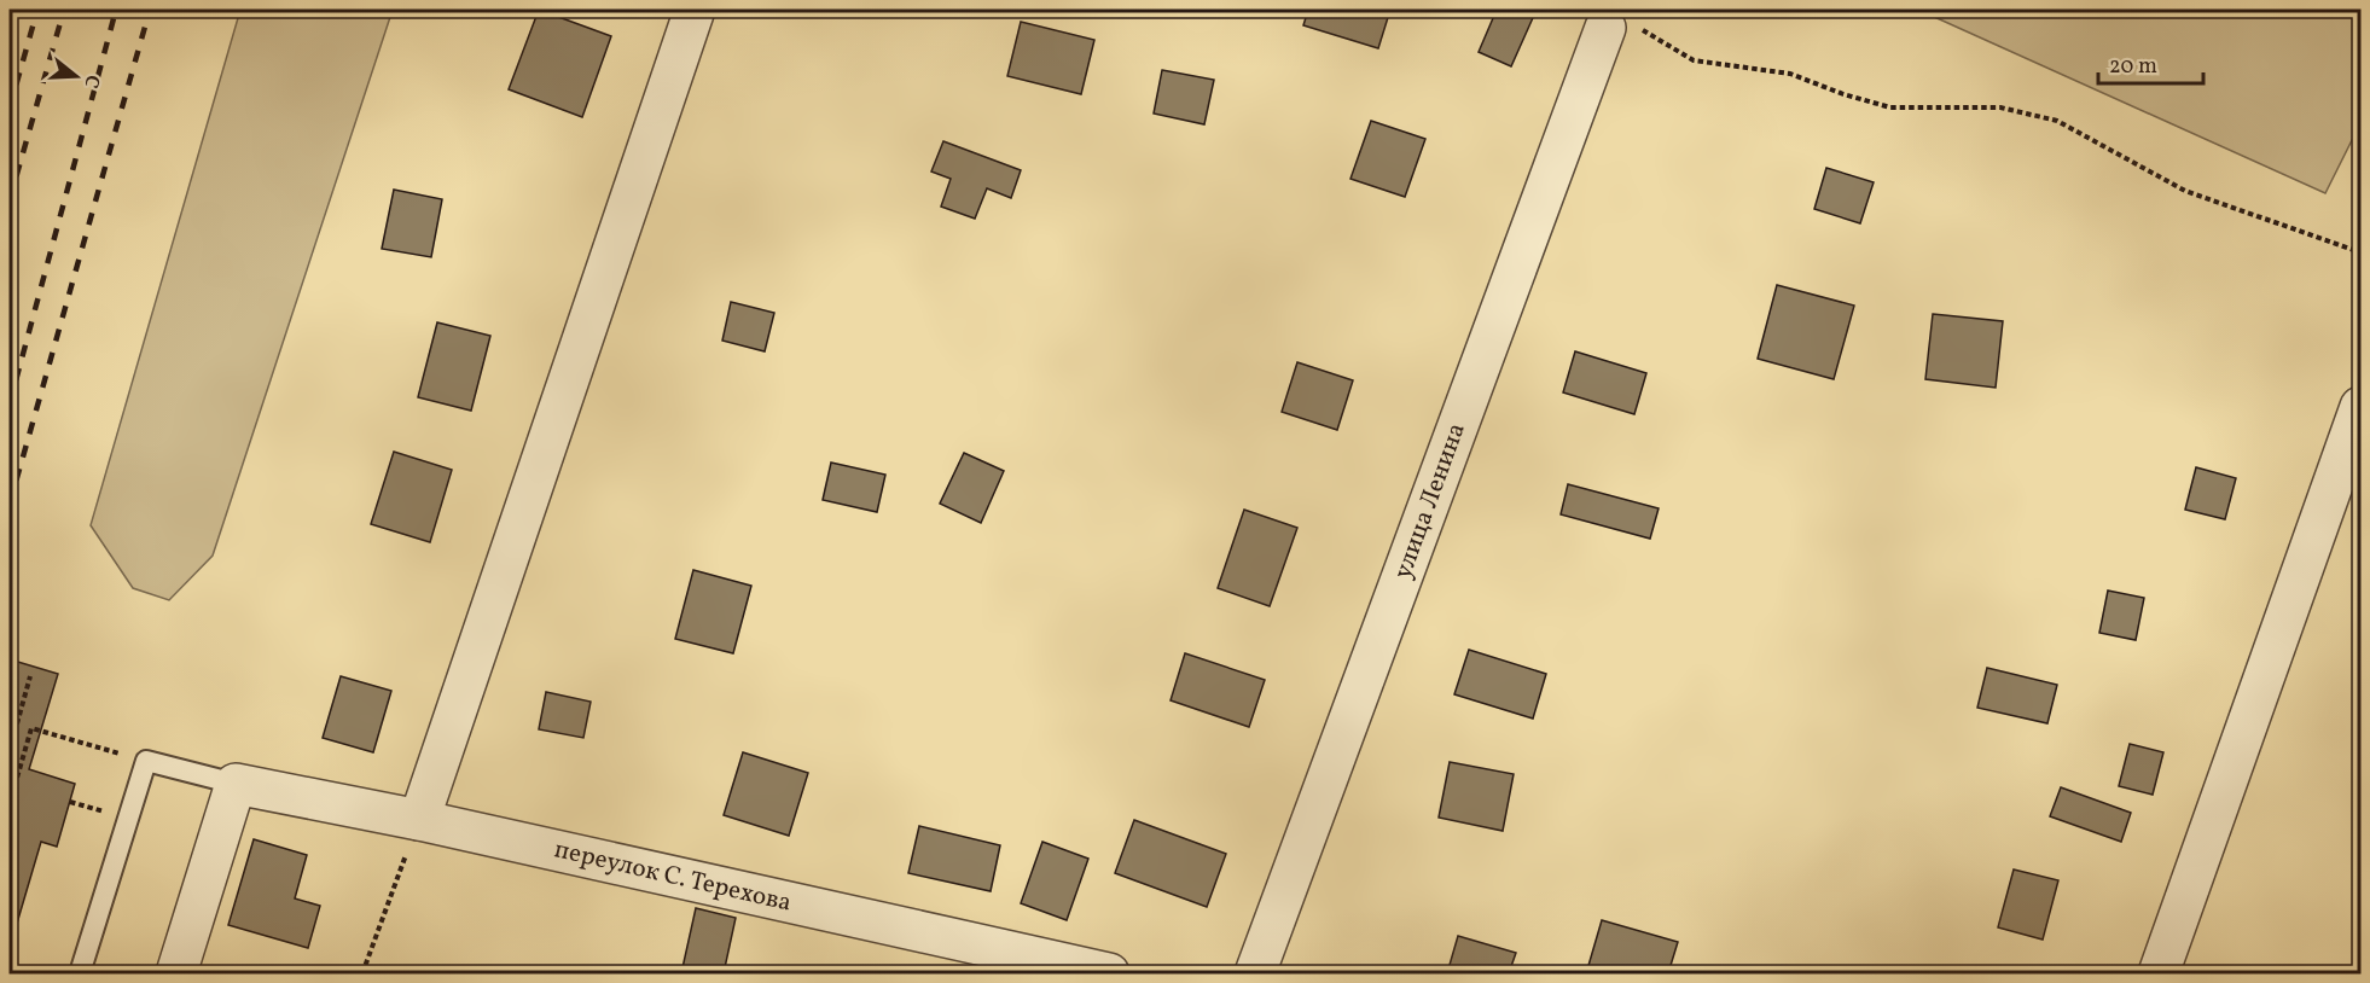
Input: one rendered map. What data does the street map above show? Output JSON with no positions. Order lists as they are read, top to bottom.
{
  "streets": {
    "street": ["улица Ленина", "переулок С. Терехова"]
  },
  "scale_bar": "20 m",
  "north": "right"
}
